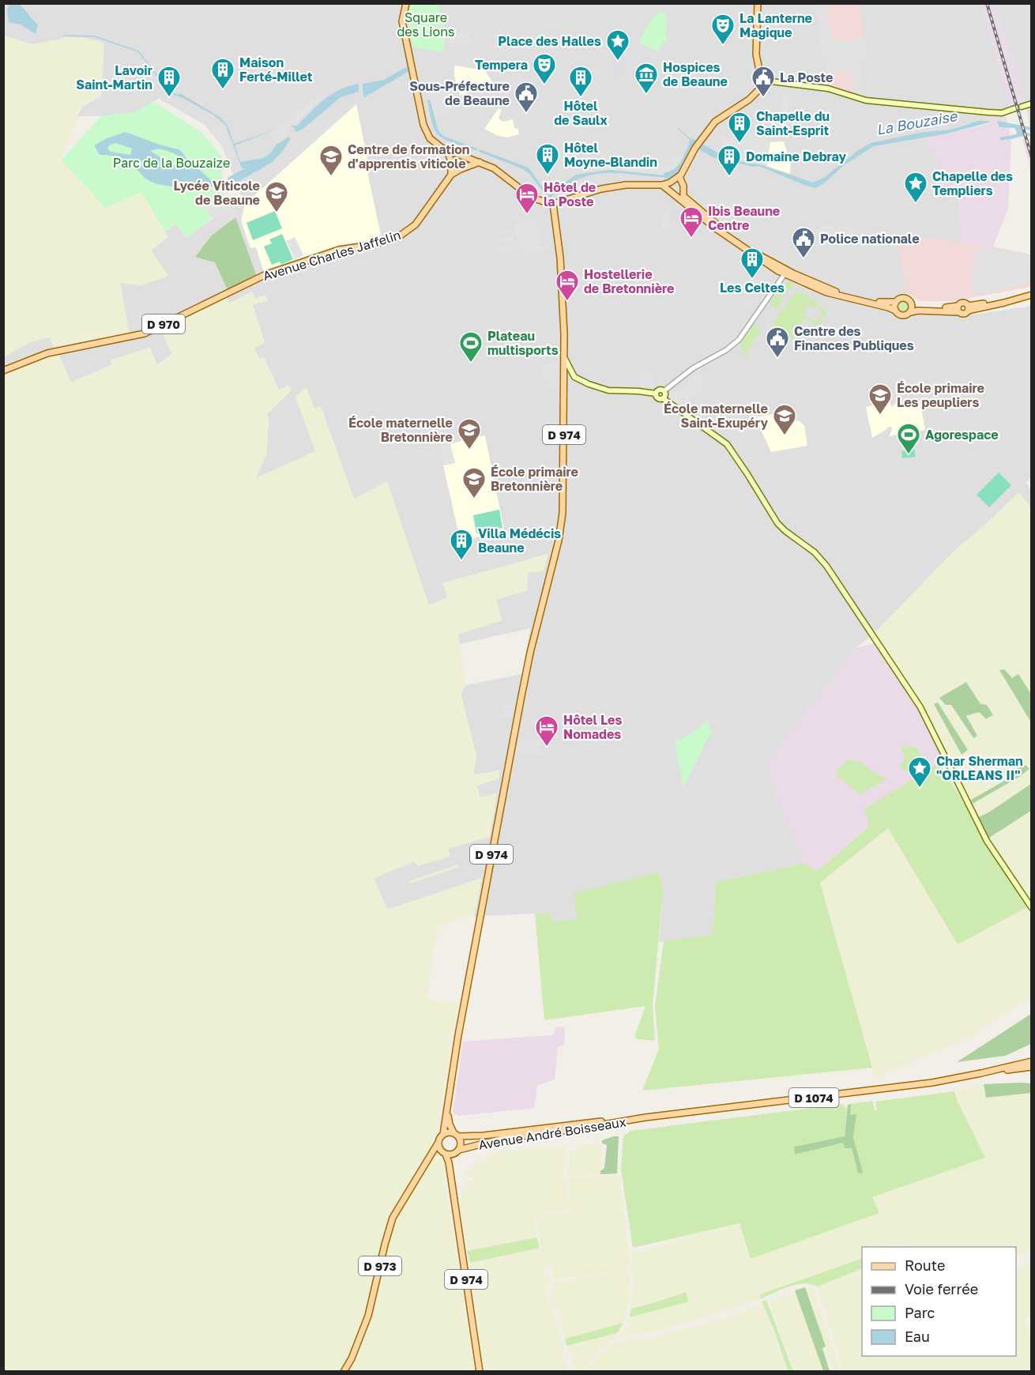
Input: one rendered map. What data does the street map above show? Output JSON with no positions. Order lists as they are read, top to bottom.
{
  "streets": {
    "main road": [
      "Avenue Charles Jaffelin",
      "D 970",
      "D 974",
      "D 1074",
      "Avenue André Boisseaux",
      "D 973"
    ]
  },
  "crossings": [
    ["D 974", "Avenue André Boisseaux"],
    ["D 974", "D 973"],
    ["Avenue André Boisseaux", "D 973"]
  ],
  "water": ["La Bouzaise"],
  "parks": ["Square des Lions", "Parc de la Bouzaize"],
  "places": {
    "theatre": ["La Lanterne Magique", "Tempera"],
    "place": ["Place des Halles", "Chapelle des Templiers", "Char Sherman \"ORLEANS II\""],
    "building": [
      "Maison Ferté-Millet",
      "Lavoir Saint-Martin",
      "Hôtel de Saulx",
      "Chapelle du Saint-Esprit",
      "Hôtel Moyne-Blandin",
      "Domaine Debray",
      "Les Celtes",
      "Villa Médécis Beaune"
    ],
    "museum": ["Hospices de Beaune"],
    "public building": [
      "La Poste",
      "Sous-Préfecture de Beaune",
      "Police nationale",
      "Centre des Finances Publiques"
    ],
    "school or university": [
      "Centre de formation d'apprentis viticole",
      "Lycée Viticole de Beaune",
      "École primaire Les peupliers",
      "École maternelle Saint-Exupéry",
      "École maternelle Bretonnière",
      "École primaire Bretonnière"
    ],
    "hotel": [
      "Hôtel de la Poste",
      "Ibis Beaune Centre",
      "Hostellerie de Bretonnière",
      "Hôtel Les Nomades"
    ],
    "sports": ["Plateau multisports", "Agorespace"]
  },
  "legend": [
    "Route",
    "Voie ferrée",
    "Parc",
    "Eau"
  ]
}
